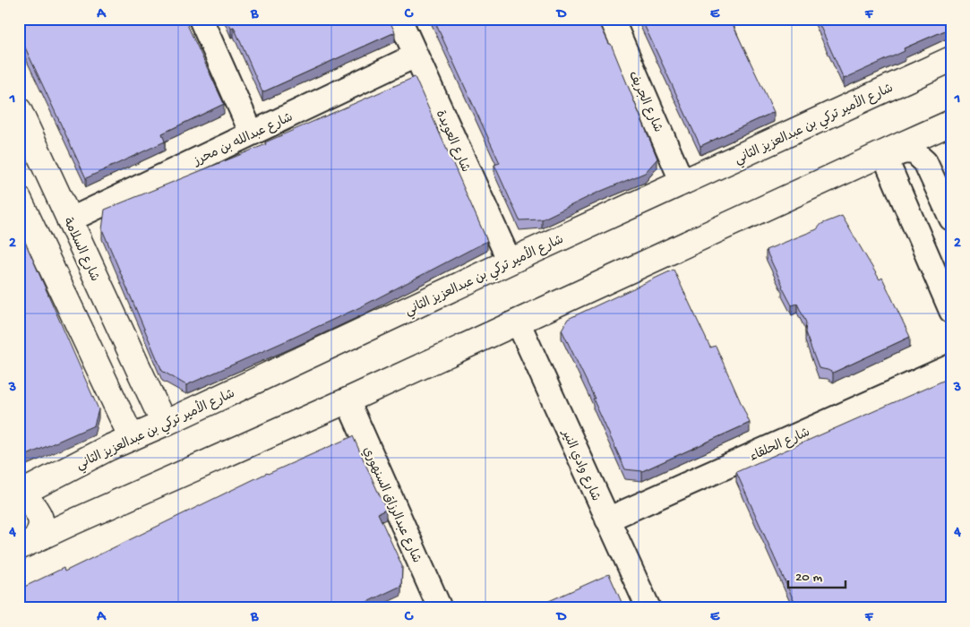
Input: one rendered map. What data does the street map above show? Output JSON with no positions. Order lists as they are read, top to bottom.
{
  "streets": {
    "street": [
      "شارع الجريف",
      "شارع الأمير تركي بن عبدالعزيز الثاني",
      "شارع عبدالله بن محرز",
      "شارع العويدة",
      "شارع السلامة",
      "شارع الحلقاء",
      "شارع وادي النير",
      "شارع عبدالرزاق السنهوري"
    ]
  },
  "crossings": [
    ["شارع الجريف", "شارع الأمير تركي بن عبدالعزيز الثاني"],
    ["شارع الأمير تركي بن عبدالعزيز الثاني", "شارع العويدة"],
    ["شارع الأمير تركي بن عبدالعزيز الثاني", "شارع السلامة"],
    ["شارع عبدالله بن محرز", "شارع العويدة"],
    ["شارع عبدالله بن محرز", "شارع السلامة"],
    ["شارع الحلقاء", "شارع وادي النير"]
  ],
  "scale_bar": "20 m",
  "grid": {
    "columns": [
      "A",
      "B",
      "C",
      "D",
      "E",
      "F"
    ],
    "rows": [
      "1",
      "2",
      "3",
      "4"
    ]
  }
}
